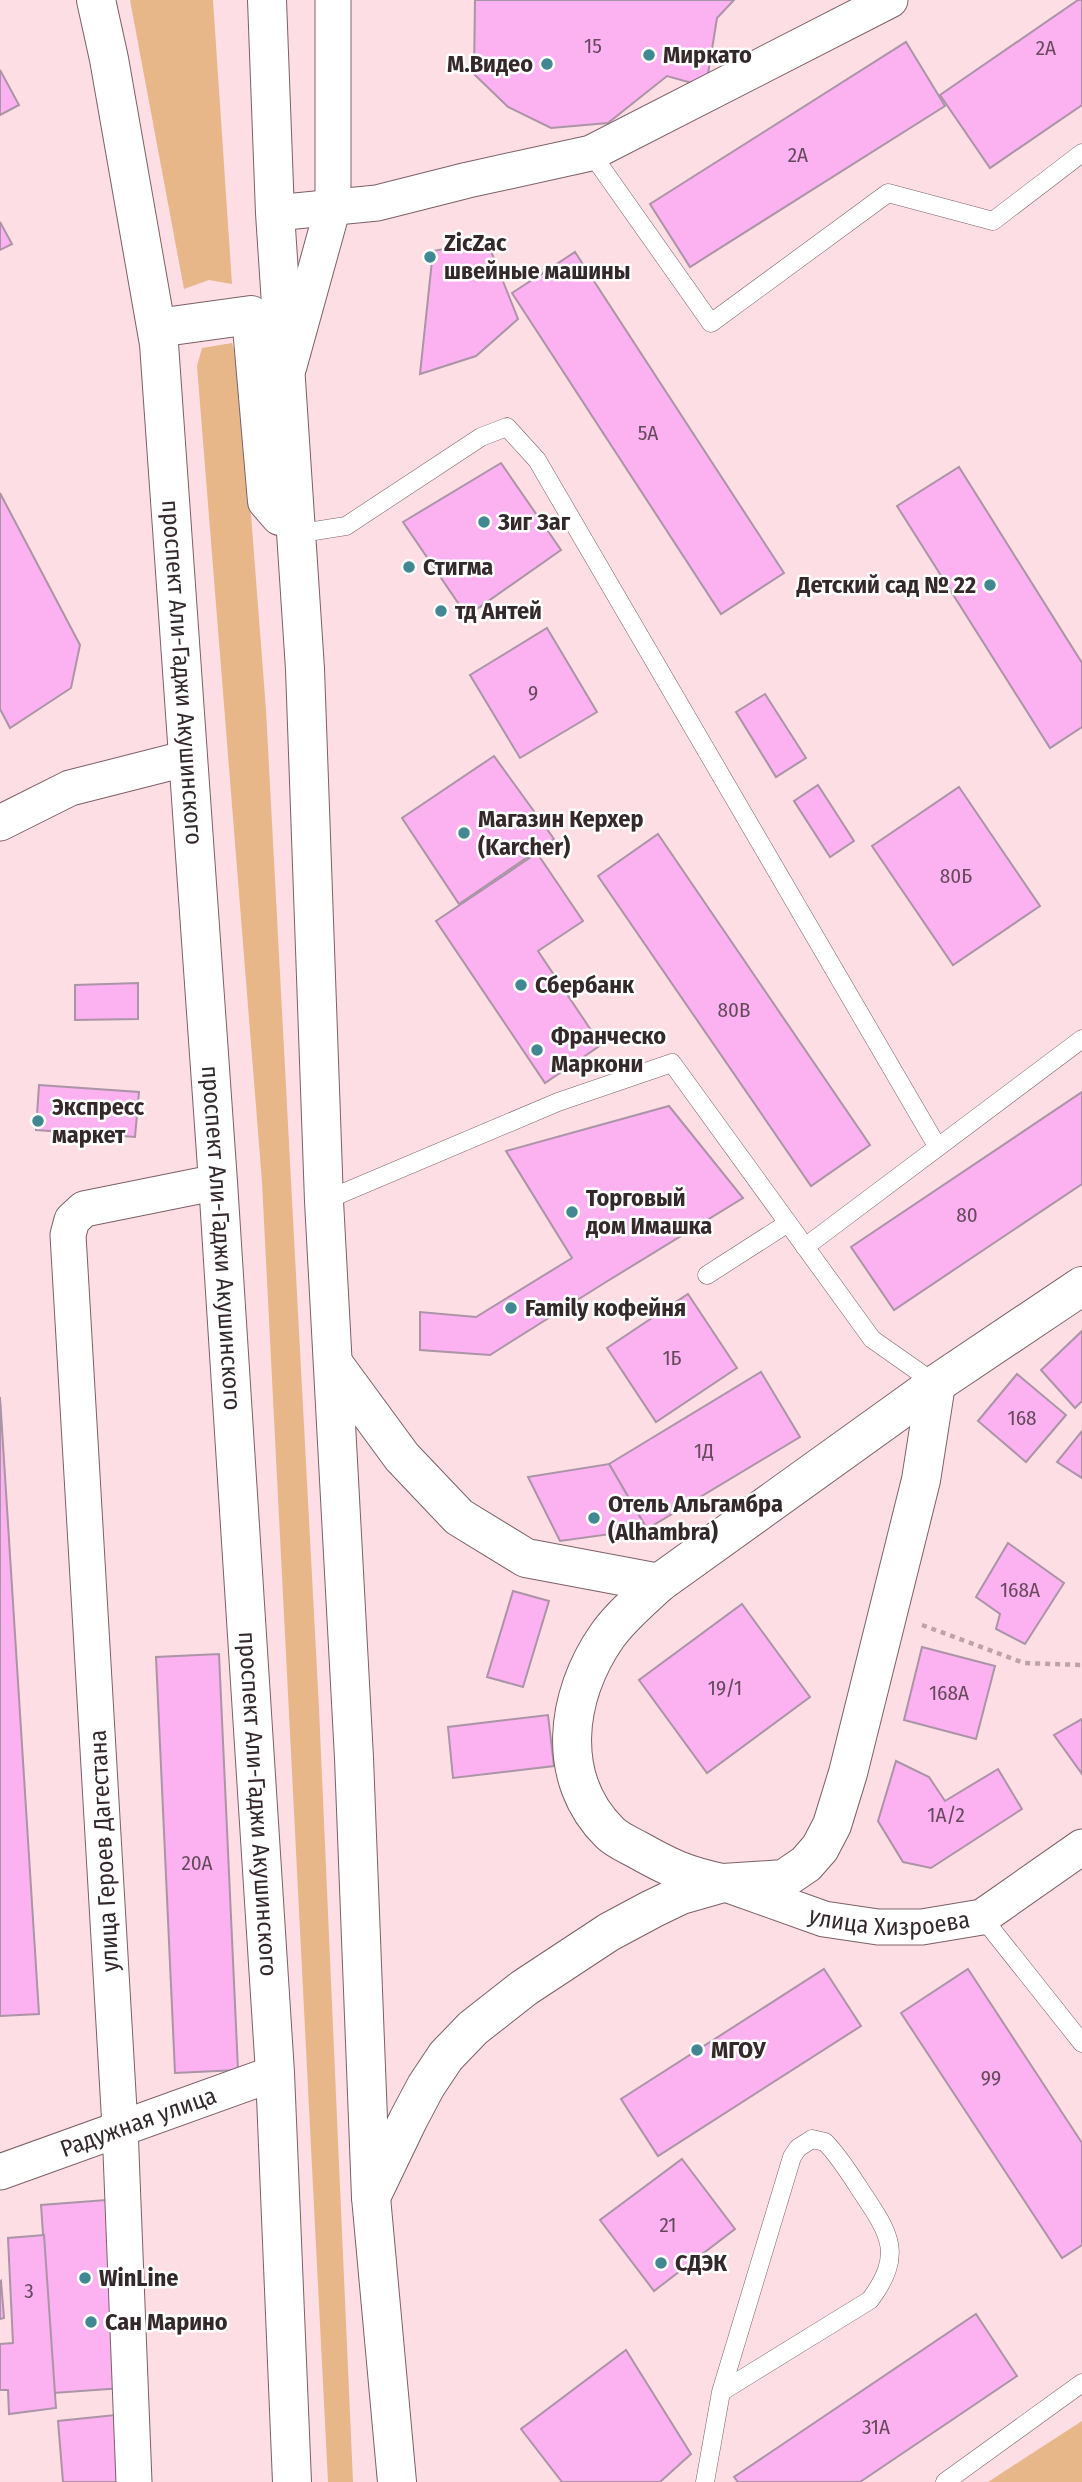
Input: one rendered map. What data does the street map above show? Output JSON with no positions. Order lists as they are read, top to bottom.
{
  "streets": {
    "main road": ["проспект Али-Гаджи Акушинского"],
    "street": ["улица Героев Дагестана", "улица Хизроева", "Радужная улица"]
  },
  "crossings": [
    ["проспект Али-Гаджи Акушинского", "улица Героев Дагестана"],
    ["проспект Али-Гаджи Акушинского", "Радужная улица"],
    ["улица Героев Дагестана", "Радужная улица"]
  ],
  "places": [
    "Миркато",
    "М.Видео",
    "ZicZac швейные машины",
    "Зиг Заг",
    "Стигма",
    "Детский сад № 22",
    "тд Антей",
    "Магазин Керхер (Karcher)",
    "Сбербанк",
    "Франческо Маркони",
    "Экспресс маркет",
    "Торговый дом Имашка",
    "Family кофейня",
    "Отель Альгамбра (Alhambra)",
    "МГОУ",
    "СДЭК",
    "WinLine",
    "Сан Марино"
  ],
  "house_numbers": [
    "15",
    "2А",
    "2А",
    "5А",
    "9",
    "80Б",
    "80В",
    "80",
    "1Б",
    "168",
    "1Д",
    "168А",
    "19/1",
    "168А",
    "1А/2",
    "20А",
    "99",
    "21",
    "3",
    "31А"
  ]
}
